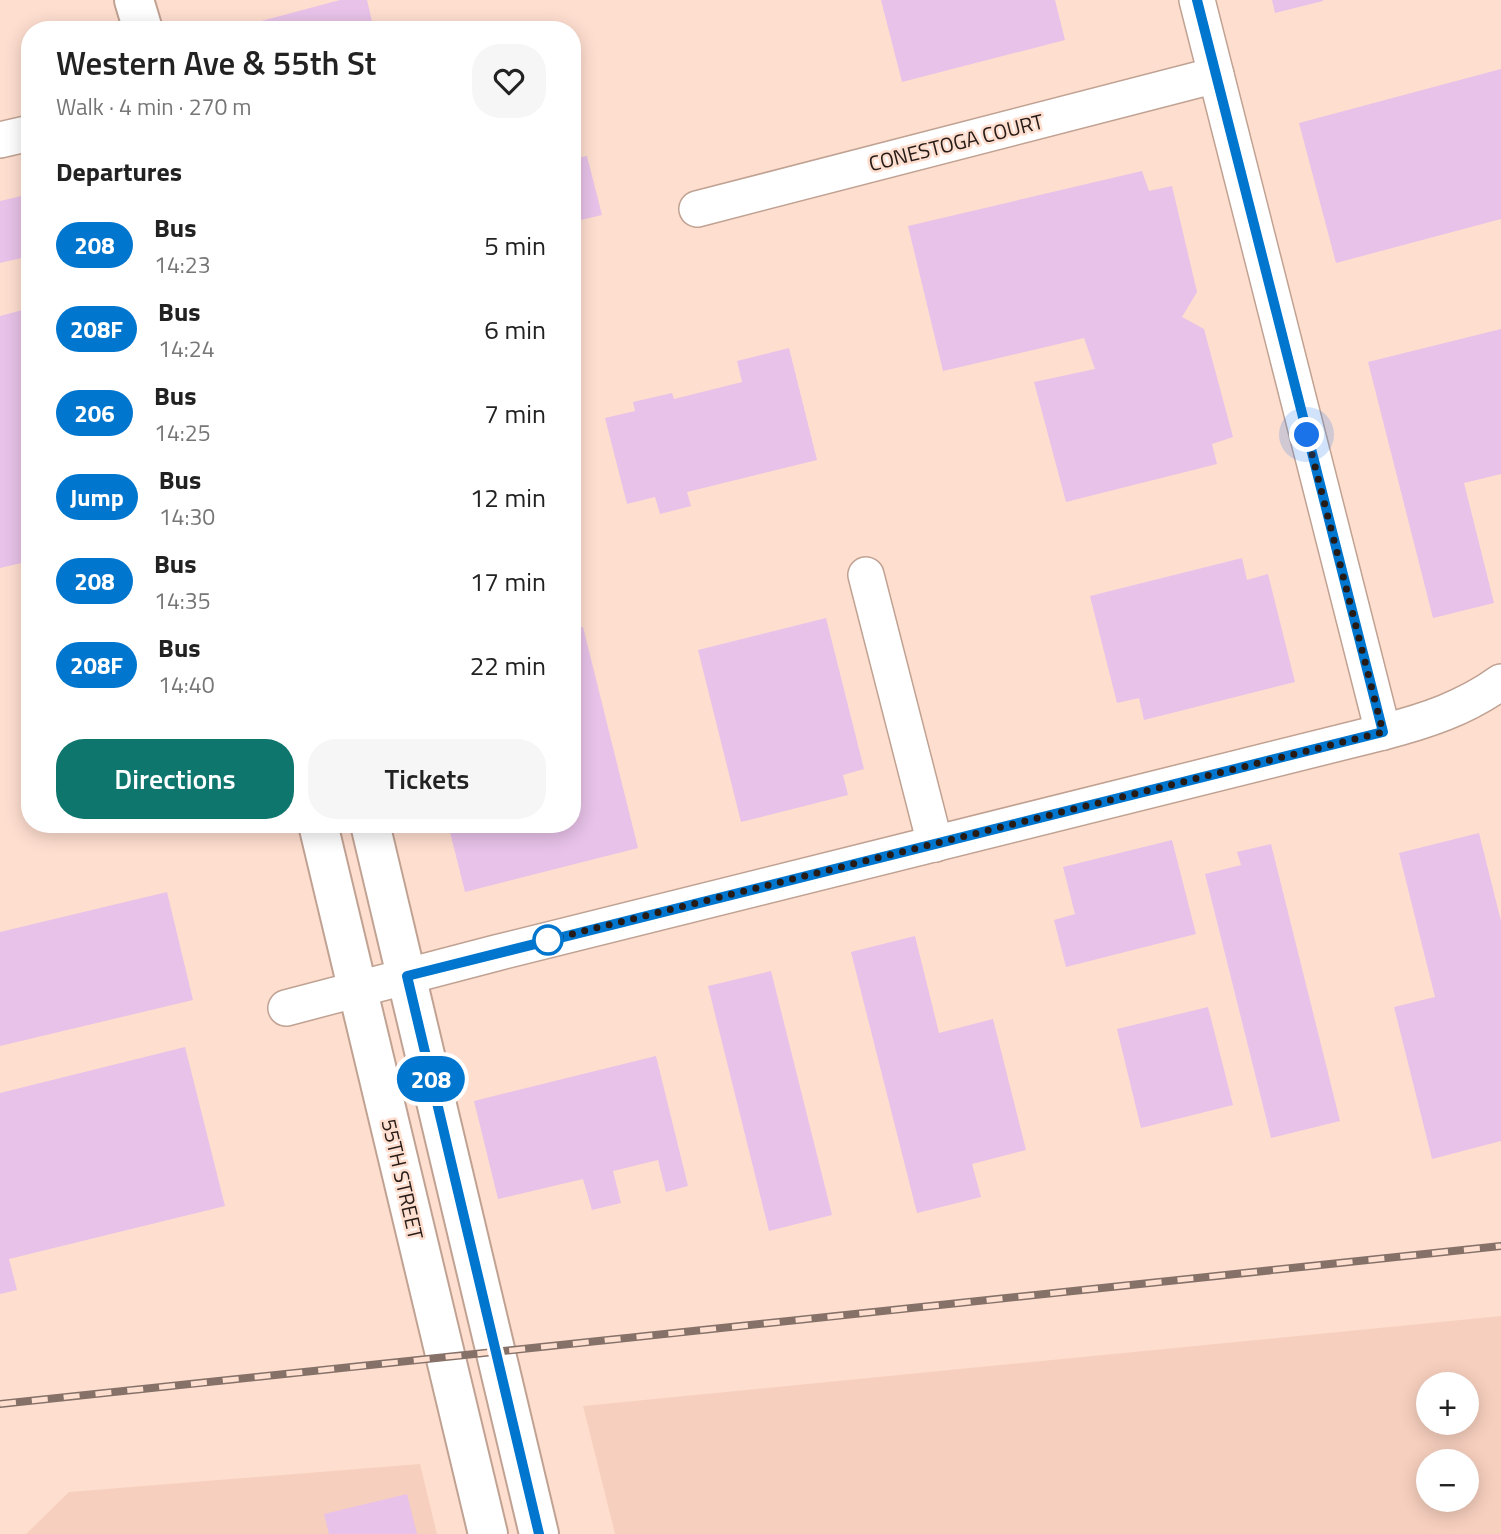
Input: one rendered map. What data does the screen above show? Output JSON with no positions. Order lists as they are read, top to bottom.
{
  "streets": {
    "main road": ["55TH STREET"],
    "street": ["CONESTOGA COURT"]
  },
  "lines": ["bus line 208"],
  "page": {
    "on_map": "208",
    "heading": [
      ["Western Ave & 55th St", "Walk · 4 min · 270 m"],
      "Departures"
    ],
    "list": [
      {
        "mark": "208",
        "name": "Bus",
        "note": "14:23",
        "value": "5 min"
      },
      {
        "mark": "208F",
        "name": "Bus",
        "note": "14:24",
        "value": "6 min"
      },
      {
        "mark": "206",
        "name": "Bus",
        "note": "14:25",
        "value": "7 min"
      },
      {
        "mark": "Jump",
        "name": "Bus",
        "note": "14:30",
        "value": "12 min"
      },
      {
        "mark": "208",
        "name": "Bus",
        "note": "14:35",
        "value": "17 min"
      },
      {
        "mark": "208F",
        "name": "Bus",
        "note": "14:40",
        "value": "22 min"
      }
    ],
    "buttons": ["Directions", "Tickets"],
    "map_buttons": ["+", "−"]
  }
}
